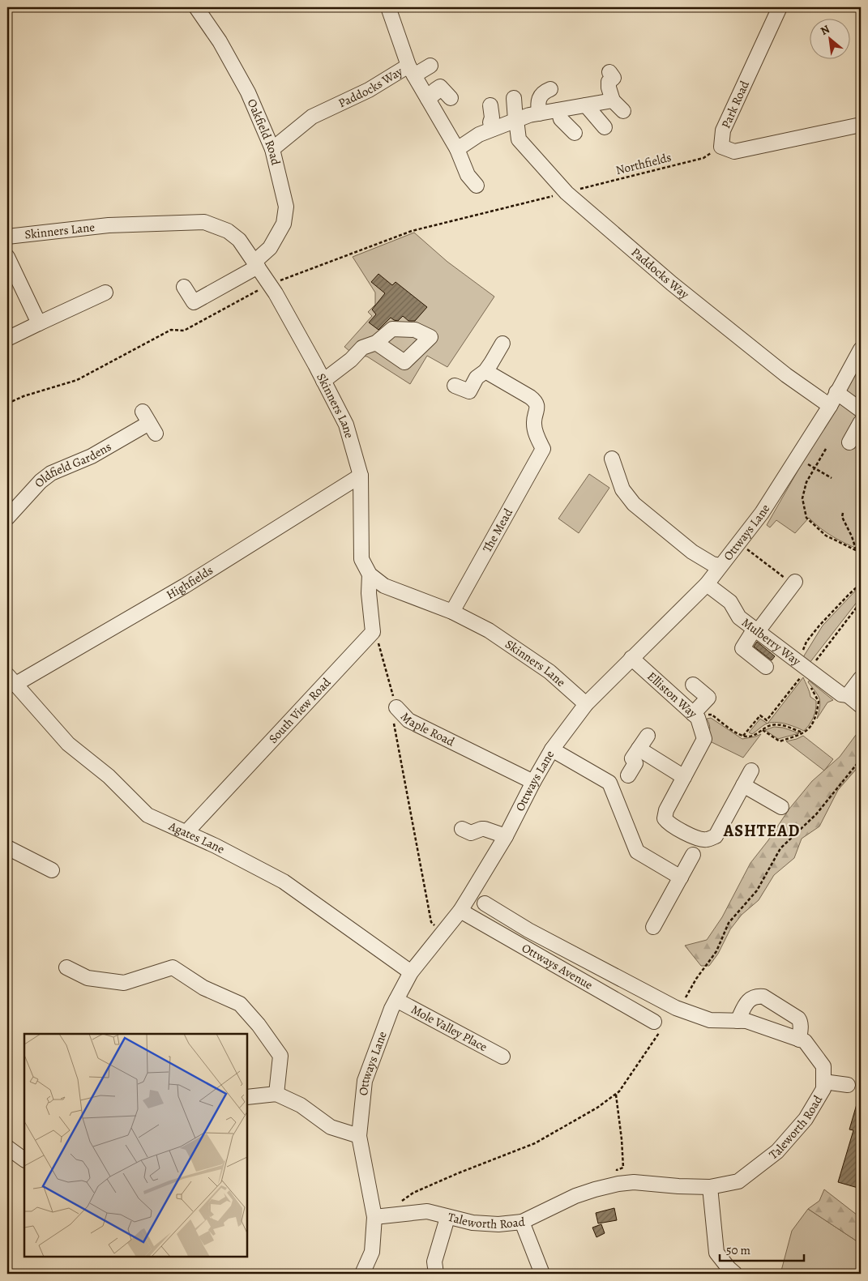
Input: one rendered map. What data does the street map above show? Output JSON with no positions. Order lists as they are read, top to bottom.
{
  "streets": {
    "street": [
      "Paddocks Way",
      "Park Road",
      "Oakfield Road",
      "Skinners Lane",
      "Oldfield Gardens",
      "The Mead",
      "Ottways Lane",
      "Highfields",
      "Mulberry Way",
      "Elliston Way",
      "South View Road",
      "Maple Road",
      "Agates Lane",
      "Ottways Avenue",
      "Mole Valley Place",
      "Taleworth Road"
    ],
    "path": ["Northfields"]
  },
  "crossings": [
    ["Paddocks Way", "Oakfield Road"],
    ["Paddocks Way", "Northfields"],
    ["Paddocks Way", "Ottways Lane"],
    ["Park Road", "Northfields"],
    ["Oakfield Road", "Skinners Lane"],
    ["Skinners Lane", "The Mead"],
    ["Skinners Lane", "Ottways Lane"],
    ["Skinners Lane", "Highfields"],
    ["Ottways Lane", "Mulberry Way"],
    ["Ottways Lane", "Elliston Way"],
    ["Ottways Lane", "Maple Road"],
    ["Ottways Lane", "Agates Lane"],
    ["Ottways Lane", "Ottways Avenue"],
    ["Ottways Lane", "Mole Valley Place"],
    ["Ottways Lane", "Taleworth Road"],
    ["Highfields", "Agates Lane"],
    ["South View Road", "Maple Road"],
    ["South View Road", "Agates Lane"]
  ],
  "districts": ["ASHTEAD"],
  "scale_bar": "50 m",
  "north": "top left"
}
